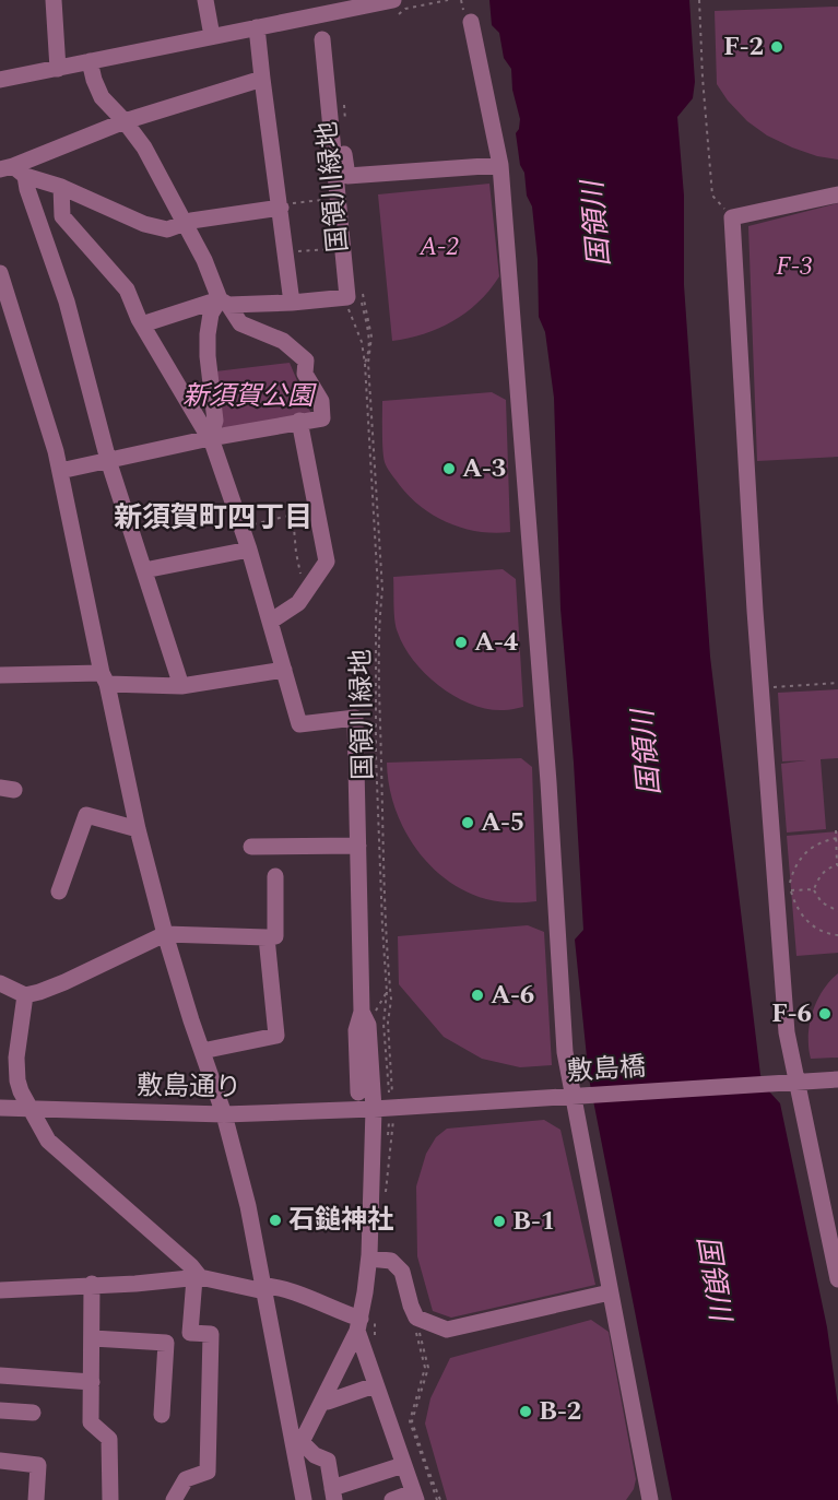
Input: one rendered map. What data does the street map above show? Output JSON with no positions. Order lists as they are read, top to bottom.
{
  "streets": {
    "street": ["敷島橋", "敷島通り"],
    "path": ["国領川緑地"]
  },
  "crossings": [
    ["敷島橋", "敷島通り"]
  ],
  "districts": ["新須賀町四丁目"],
  "water": ["国領川"],
  "parks": ["A-2", "F-3", "新須賀公園"],
  "places": [
    "F-2",
    "A-3",
    "A-4",
    "A-5",
    "A-6",
    "F-6",
    "石鎚神社",
    "B-1",
    "B-2"
  ]
}
